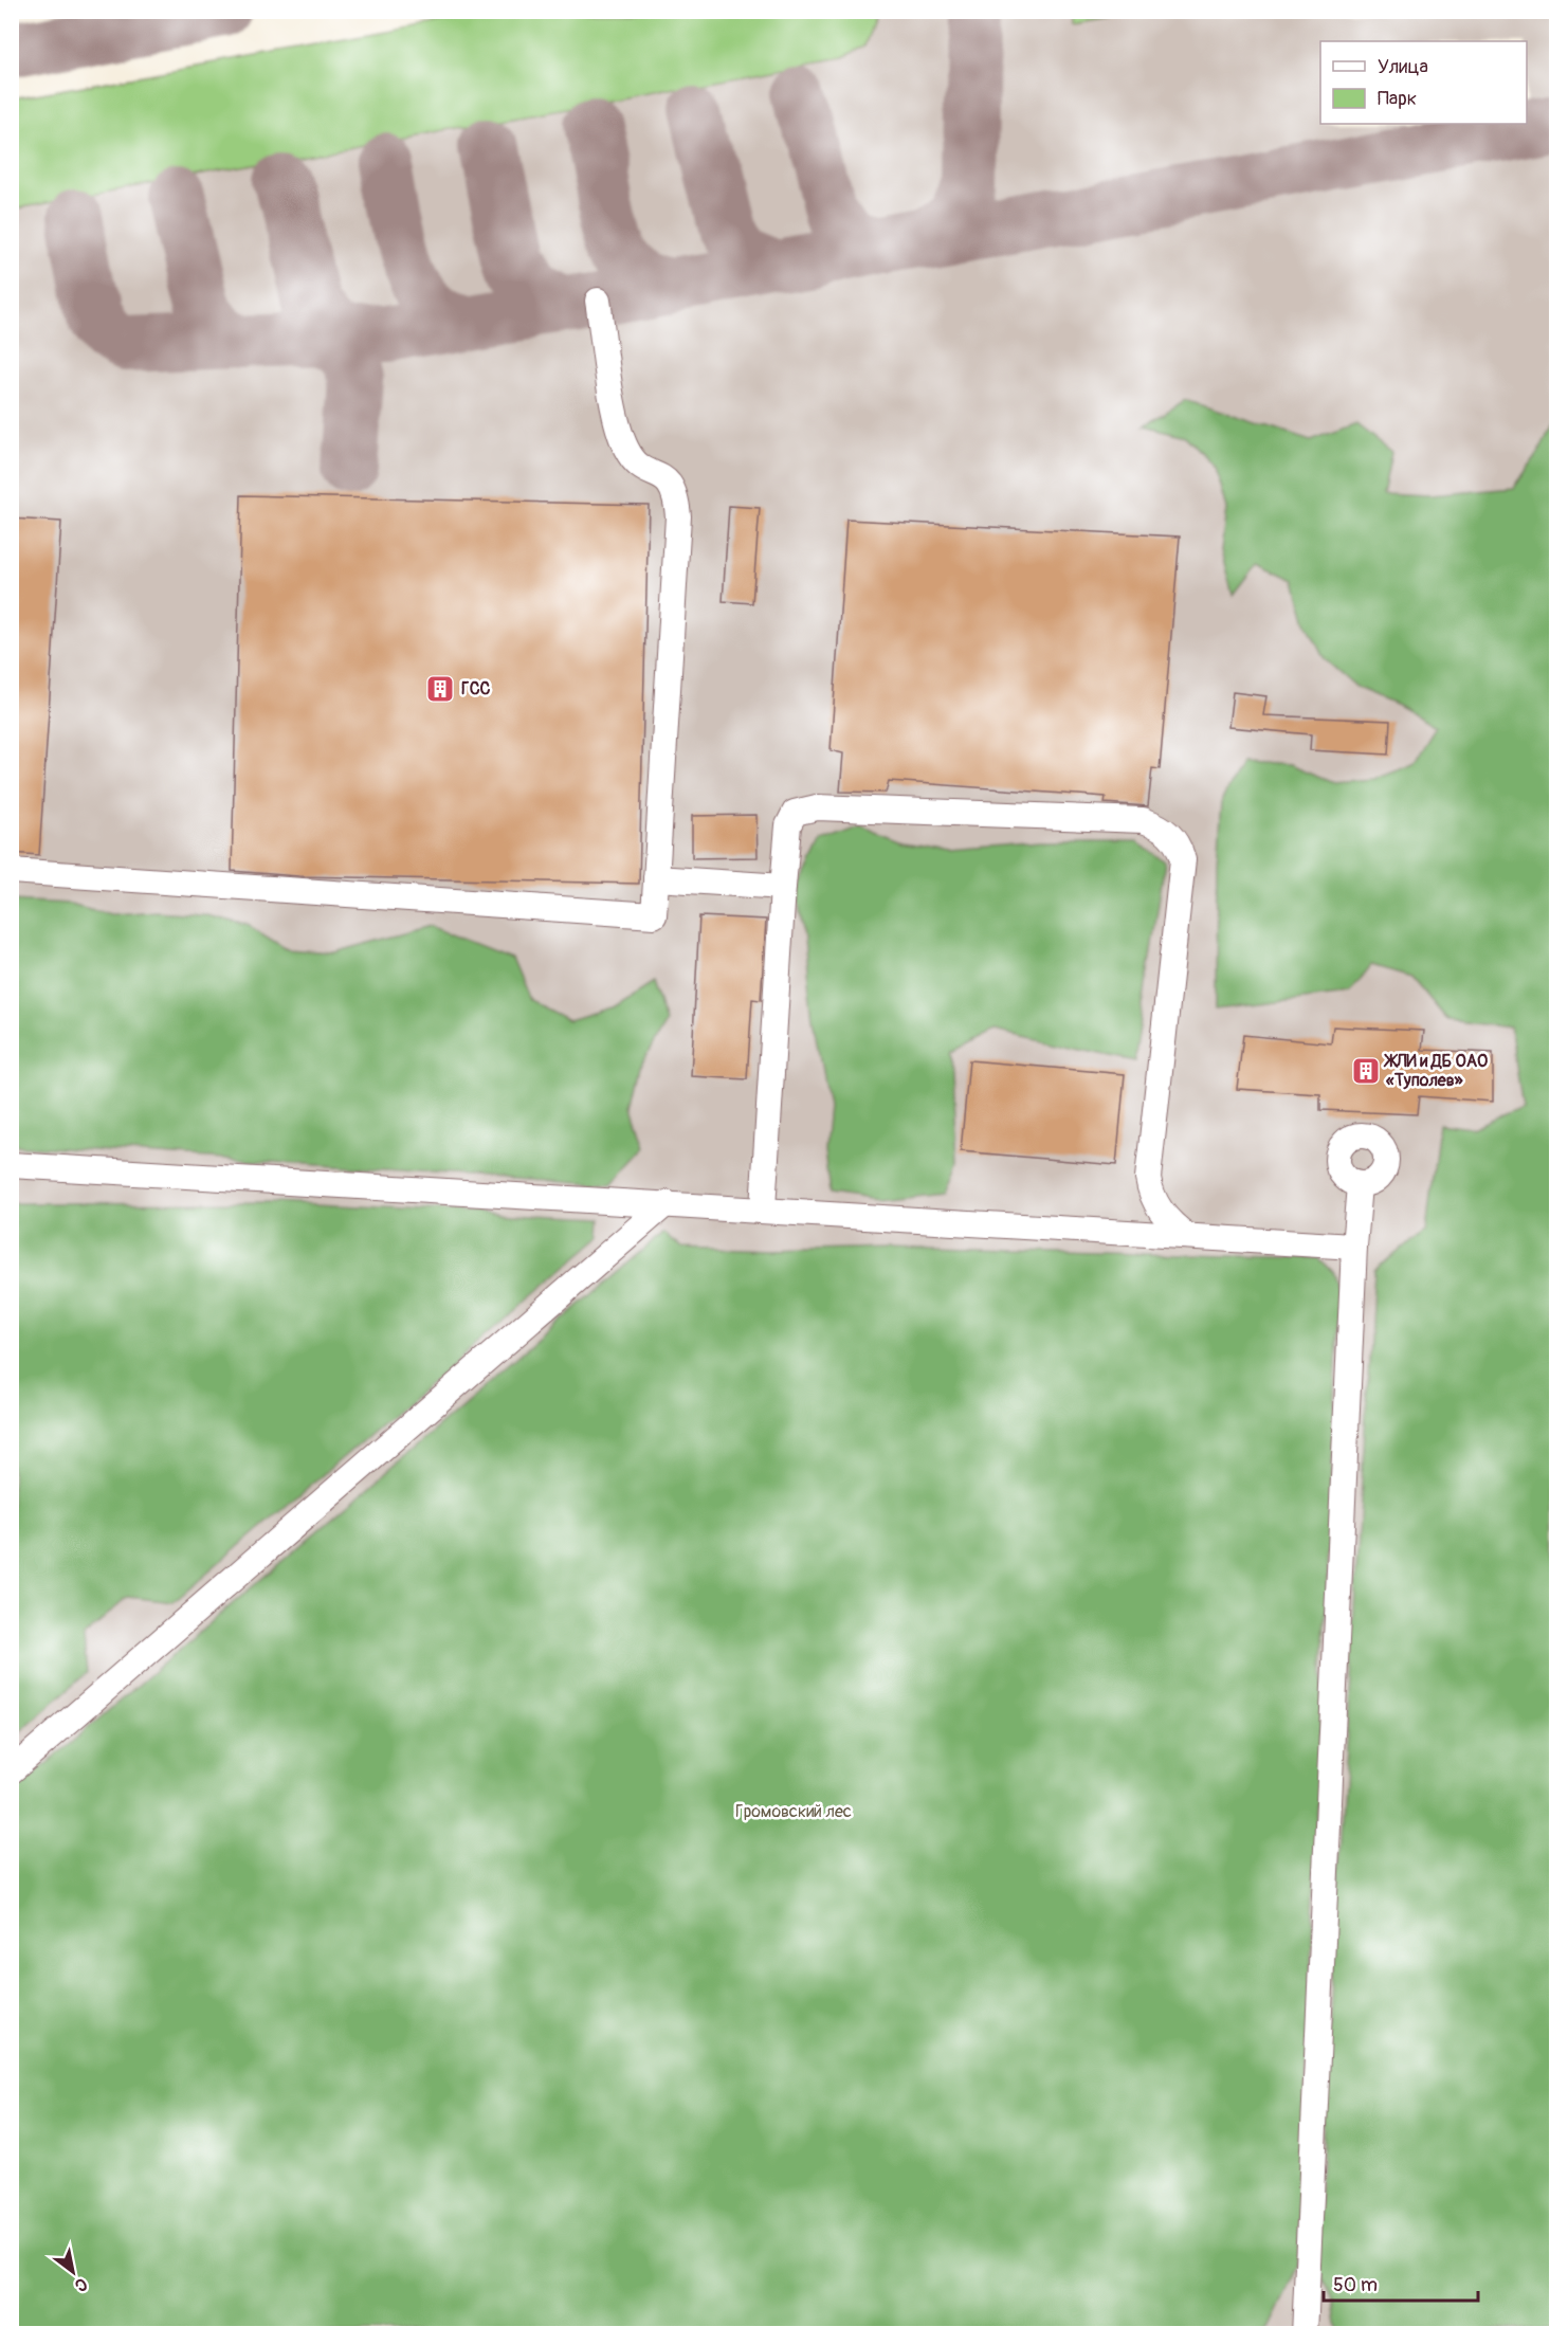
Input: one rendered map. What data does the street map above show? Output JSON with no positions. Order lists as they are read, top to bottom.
{
  "parks": ["Громовский лес"],
  "places": {
    "building": ["ГСС", "ЖЛИ и ДБ ОАО «Туполев»"]
  },
  "legend": ["Улица", "Парк"],
  "scale_bar": "50 m",
  "north": "bottom right"
}
